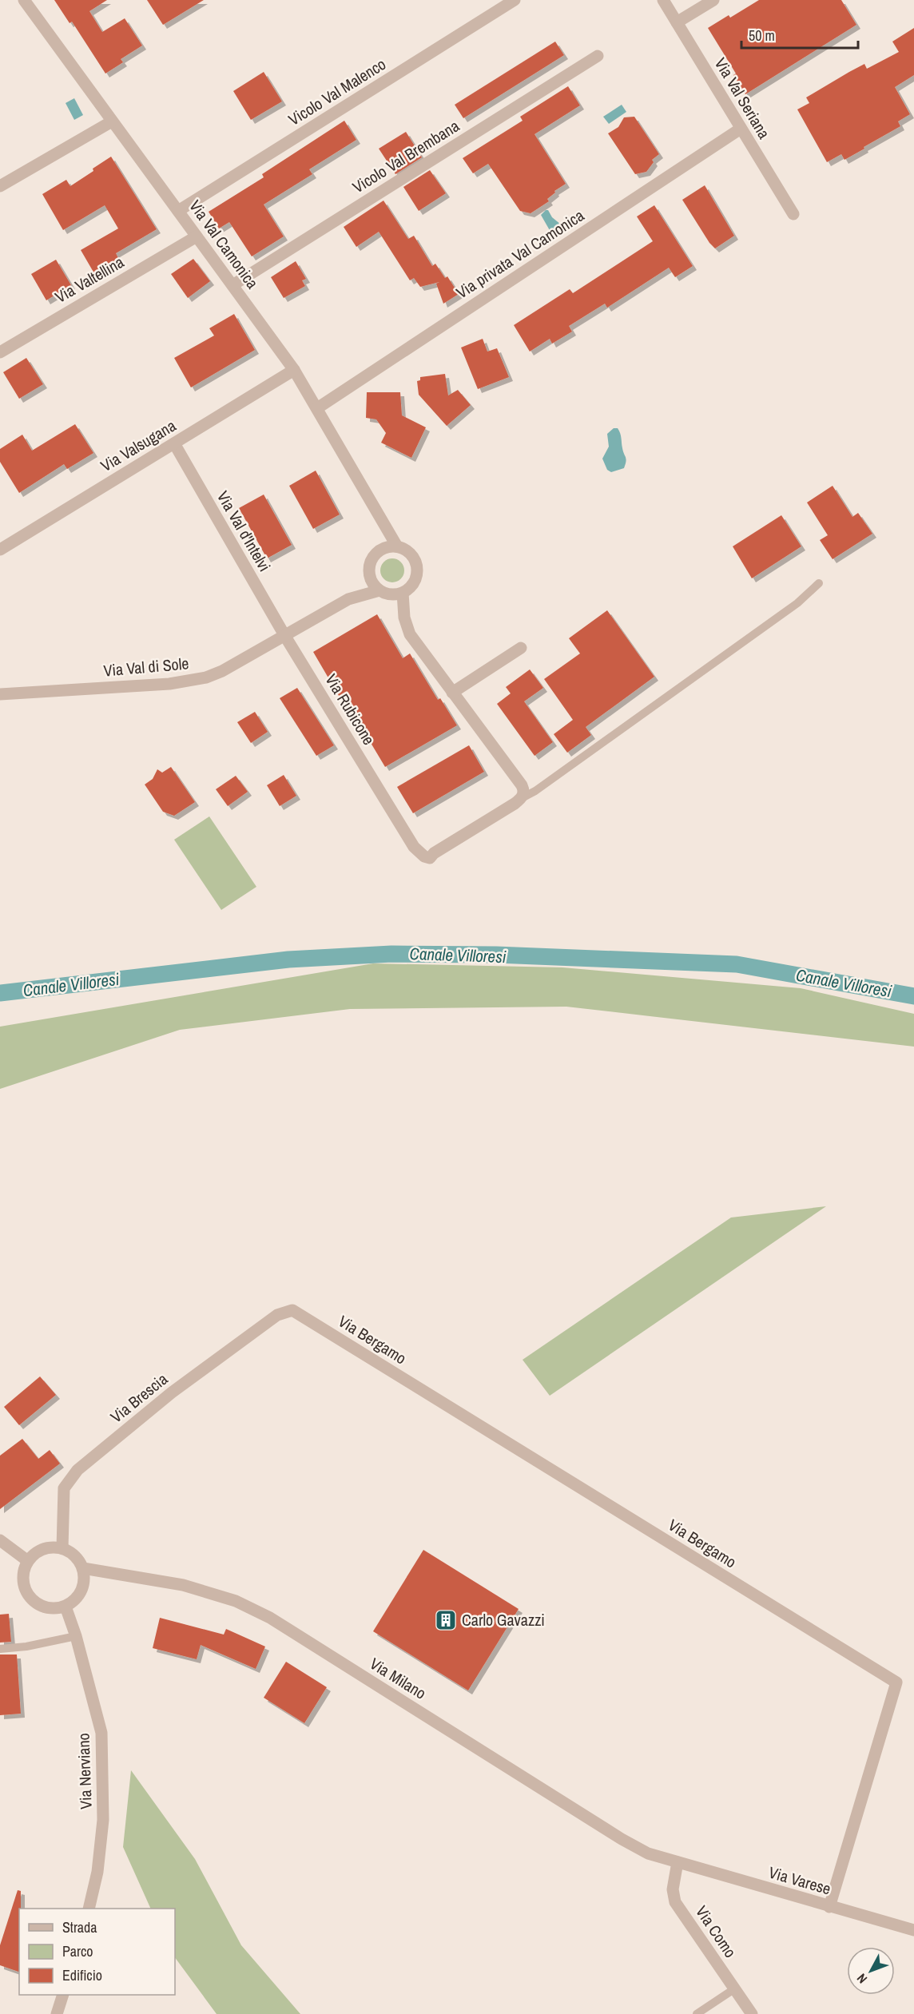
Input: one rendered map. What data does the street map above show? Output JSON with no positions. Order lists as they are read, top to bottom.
{
  "streets": {
    "street": [
      "Vicolo Val Malenco",
      "Via Val Seriana",
      "Vicolo Val Brembana",
      "Via Val Camonica",
      "Via privata Val Camonica",
      "Via Valtellina",
      "Via Valsugana",
      "Via Val d'Intelvi",
      "Via Val di Sole",
      "Via Rubicone",
      "Via Bergamo",
      "Via Brescia",
      "Via Milano",
      "Via Nerviano",
      "Via Varese",
      "Via Como"
    ]
  },
  "crossings": [
    ["Vicolo Val Malenco", "Via Val Camonica"],
    ["Via Val Seriana", "Via privata Val Camonica"],
    ["Vicolo Val Brembana", "Via Val Camonica"],
    ["Via Val Camonica", "Via privata Val Camonica"],
    ["Via Val Camonica", "Via Valtellina"],
    ["Via Val Camonica", "Via Valsugana"],
    ["Via Valsugana", "Via Val d'Intelvi"],
    ["Via Val d'Intelvi", "Via Val di Sole"],
    ["Via Val d'Intelvi", "Via Rubicone"],
    ["Via Val di Sole", "Via Rubicone"],
    ["Via Bergamo", "Via Brescia"],
    ["Via Bergamo", "Via Varese"],
    ["Via Brescia", "Via Milano"],
    ["Via Brescia", "Via Nerviano"],
    ["Via Milano", "Via Nerviano"],
    ["Via Milano", "Via Varese"],
    ["Via Milano", "Via Como"],
    ["Via Varese", "Via Como"]
  ],
  "water": ["Canale Villoresi"],
  "places": {
    "building": ["Carlo Gavazzi"]
  },
  "legend": ["Strada", "Parco", "Edificio"],
  "scale_bar": "50 m",
  "north": "bottom left"
}
